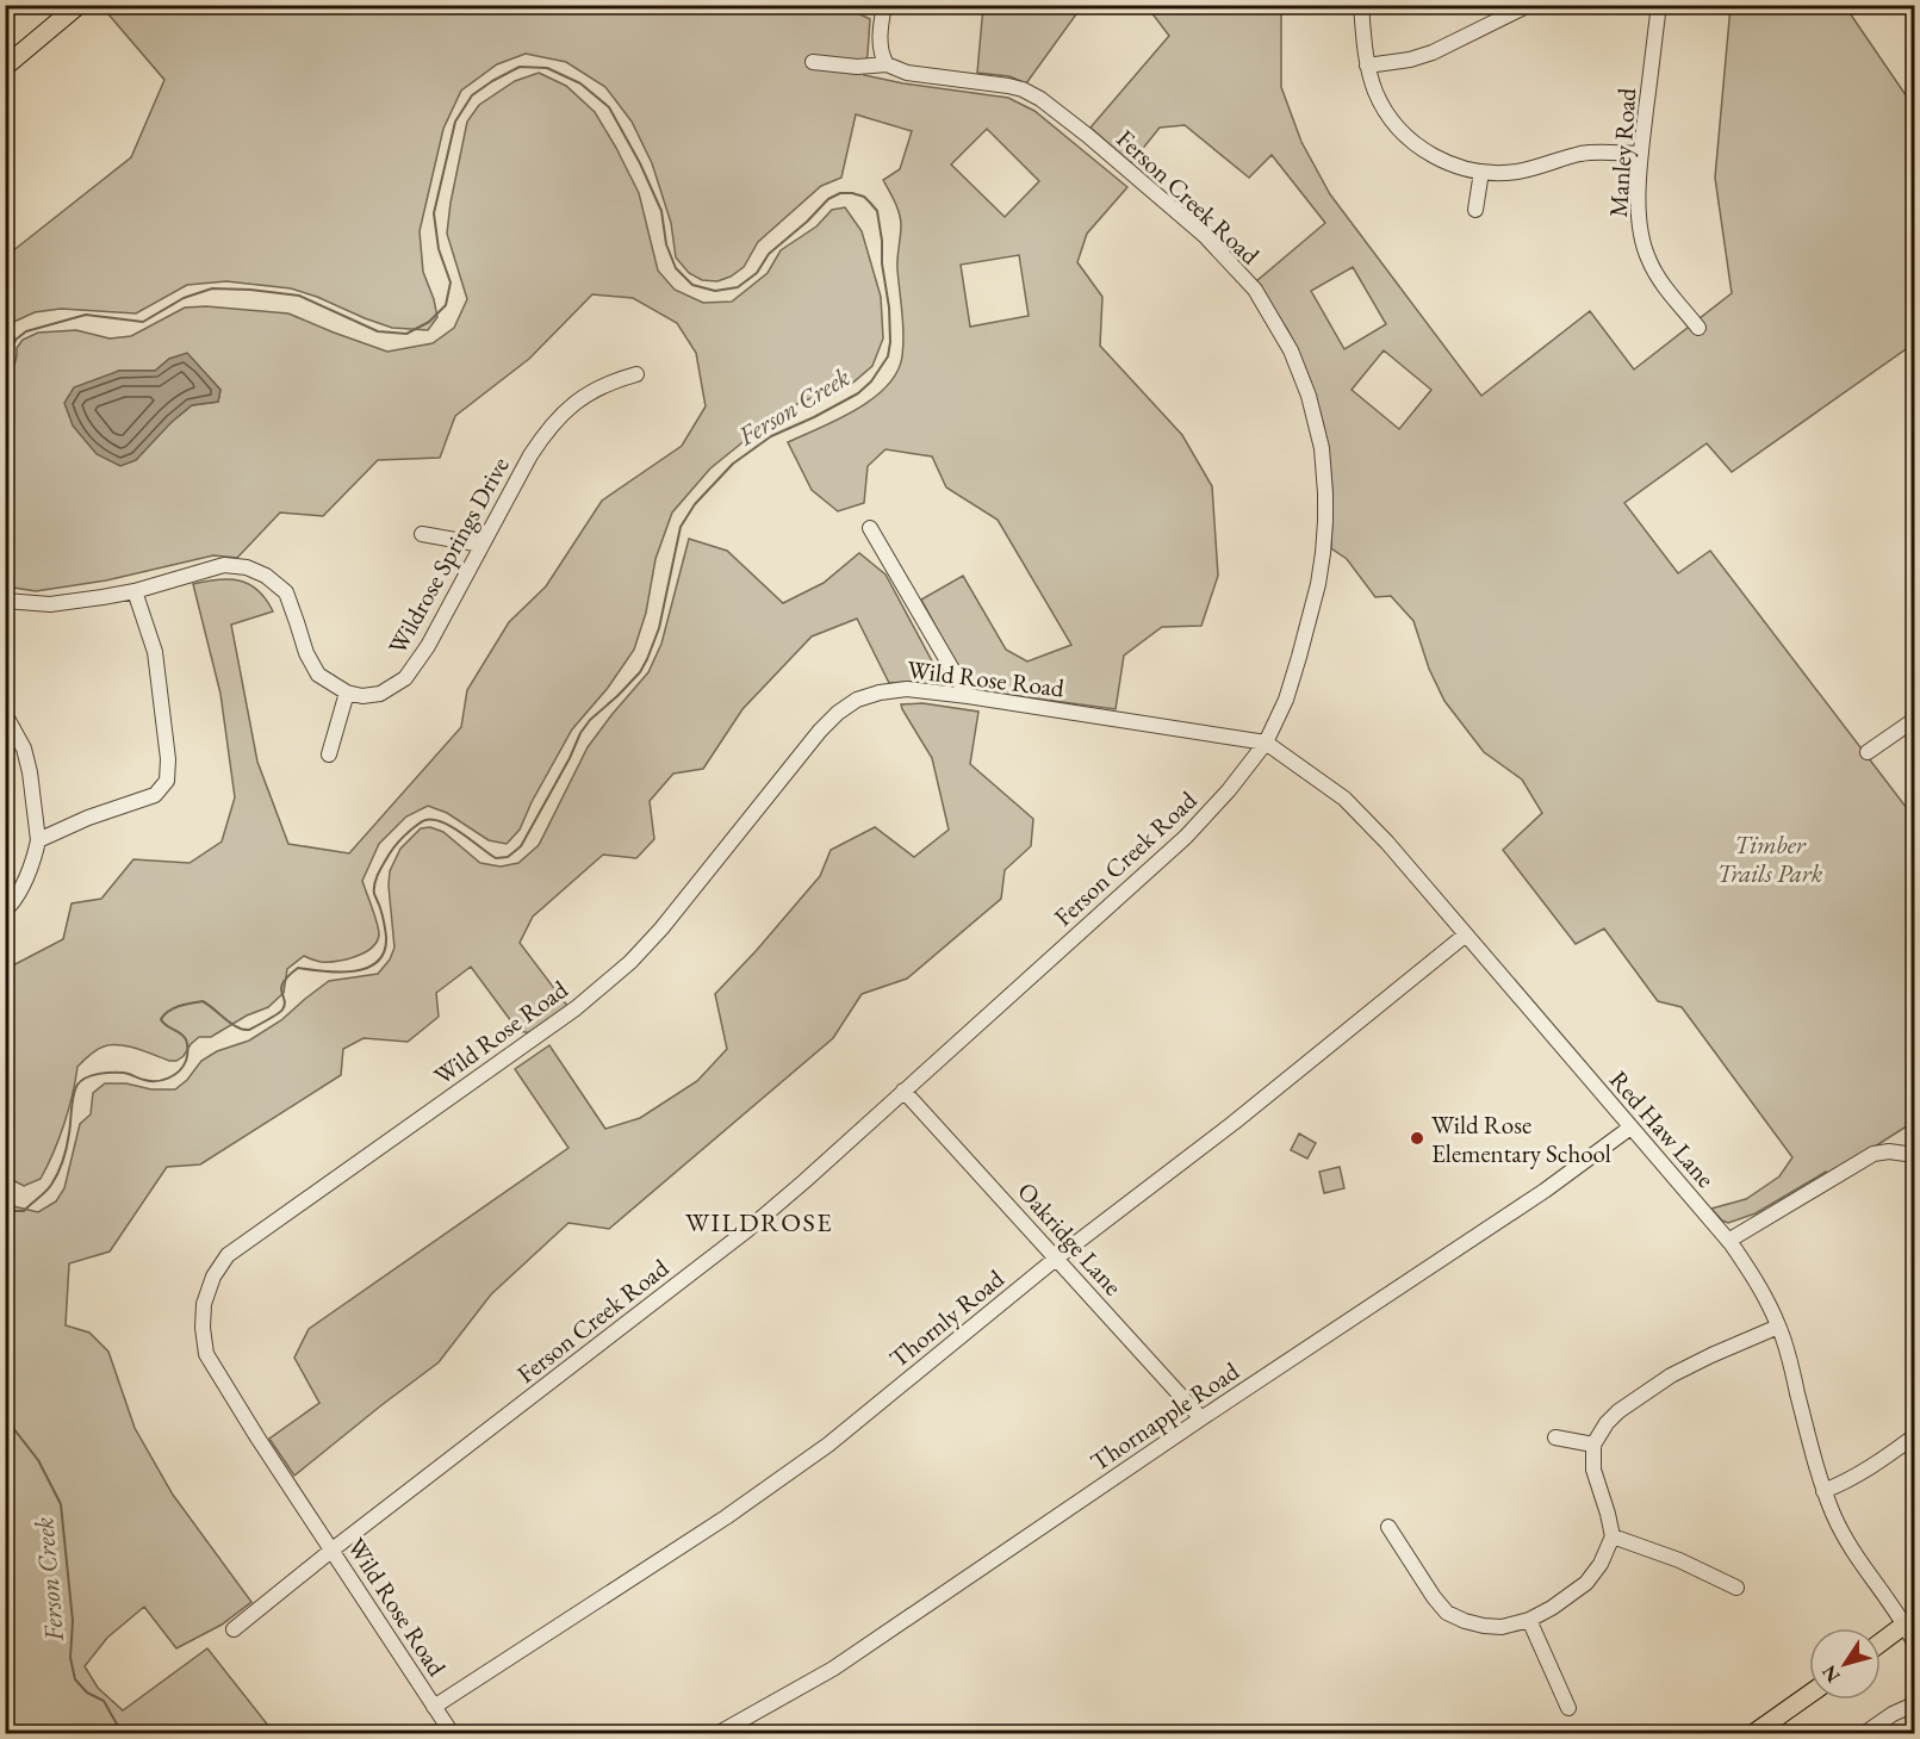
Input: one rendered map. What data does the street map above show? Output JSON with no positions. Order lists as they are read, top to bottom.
{
  "streets": {
    "street": [
      "Manley Road",
      "Ferson Creek Road",
      "Wildrose Springs Drive",
      "Wild Rose Road",
      "Red Haw Lane",
      "Oakridge Lane",
      "Thornly Road",
      "Thornapple Road"
    ]
  },
  "crossings": [
    ["Ferson Creek Road", "Wild Rose Road"],
    ["Ferson Creek Road", "Red Haw Lane"],
    ["Ferson Creek Road", "Oakridge Lane"],
    ["Wild Rose Road", "Red Haw Lane"],
    ["Wild Rose Road", "Thornly Road"],
    ["Red Haw Lane", "Thornly Road"],
    ["Red Haw Lane", "Thornapple Road"],
    ["Oakridge Lane", "Thornly Road"],
    ["Oakridge Lane", "Thornapple Road"]
  ],
  "districts": ["WILDROSE"],
  "water": ["Ferson Creek"],
  "parks": ["Timber Trails Park"],
  "places": ["Wild Rose Elementary School"],
  "north": "bottom left"
}
